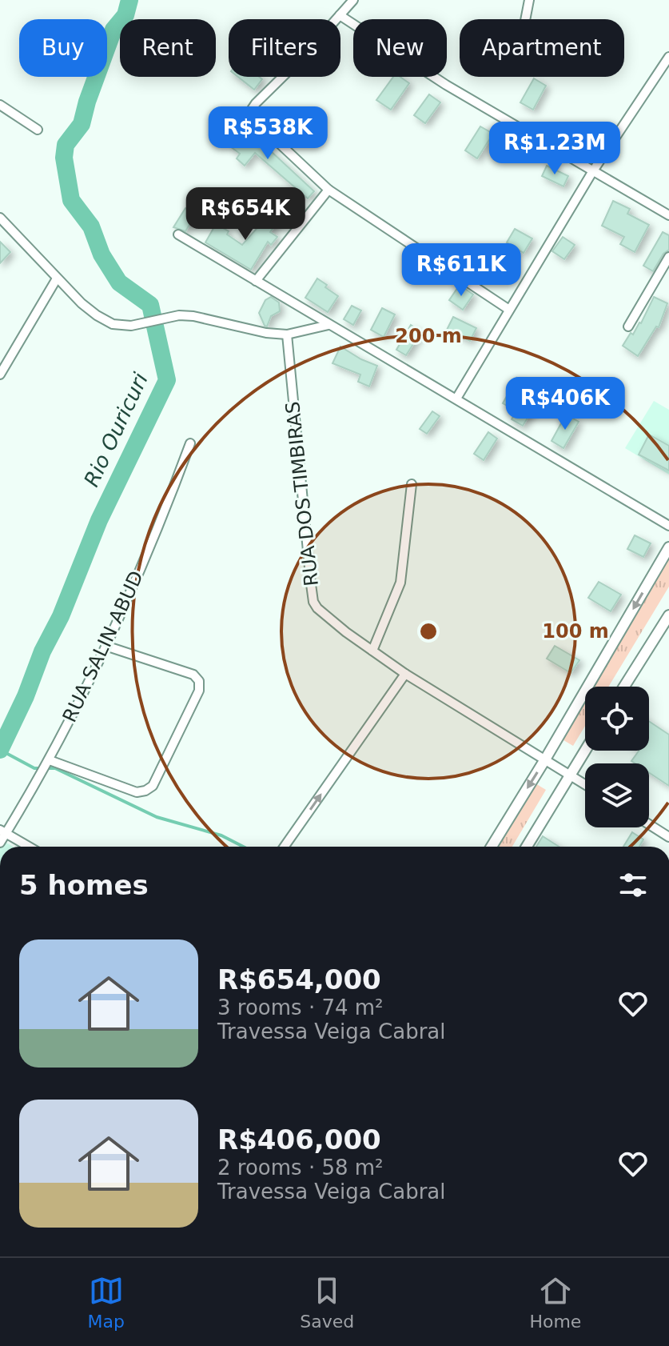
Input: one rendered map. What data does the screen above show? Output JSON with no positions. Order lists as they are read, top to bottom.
{
  "streets": {
    "street": ["RUA DOS TIMBIRAS", "RUA SALIN ABUD"]
  },
  "water": ["Rio Ouricuri"],
  "page": {
    "chip": [
      "Buy",
      "Rent",
      "Filters",
      "New",
      "Apartment"
    ],
    "price": [
      "R$538K",
      "R$1.23M",
      "R$654K",
      "R$611K",
      "R$406K"
    ],
    "heading": "5 homes",
    "list": [
      {
        "name": "R$654,000",
        "note": "3 rooms · 74 m² · Travessa Veiga Cabral"
      },
      {
        "name": "R$406,000",
        "note": "2 rooms · 58 m² · Travessa Veiga Cabral"
      }
    ],
    "tabs": ["Map", "Saved", "Home"]
  },
  "rings": ["200 m", "100 m"]
}
